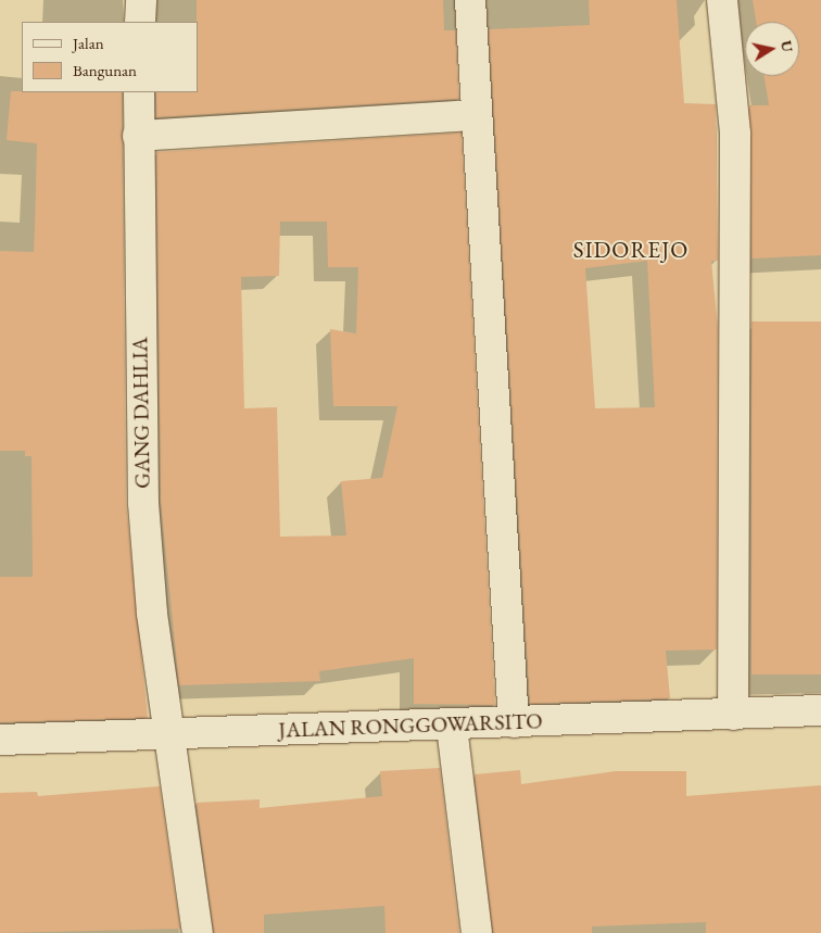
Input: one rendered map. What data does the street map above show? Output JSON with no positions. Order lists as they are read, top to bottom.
{
  "streets": {
    "street": ["GANG DAHLIA", "JALAN RONGGOWARSITO"]
  },
  "crossings": [
    ["GANG DAHLIA", "JALAN RONGGOWARSITO"]
  ],
  "districts": ["SIDOREJO"],
  "legend": ["Jalan", "Bangunan"],
  "north": "right"
}
